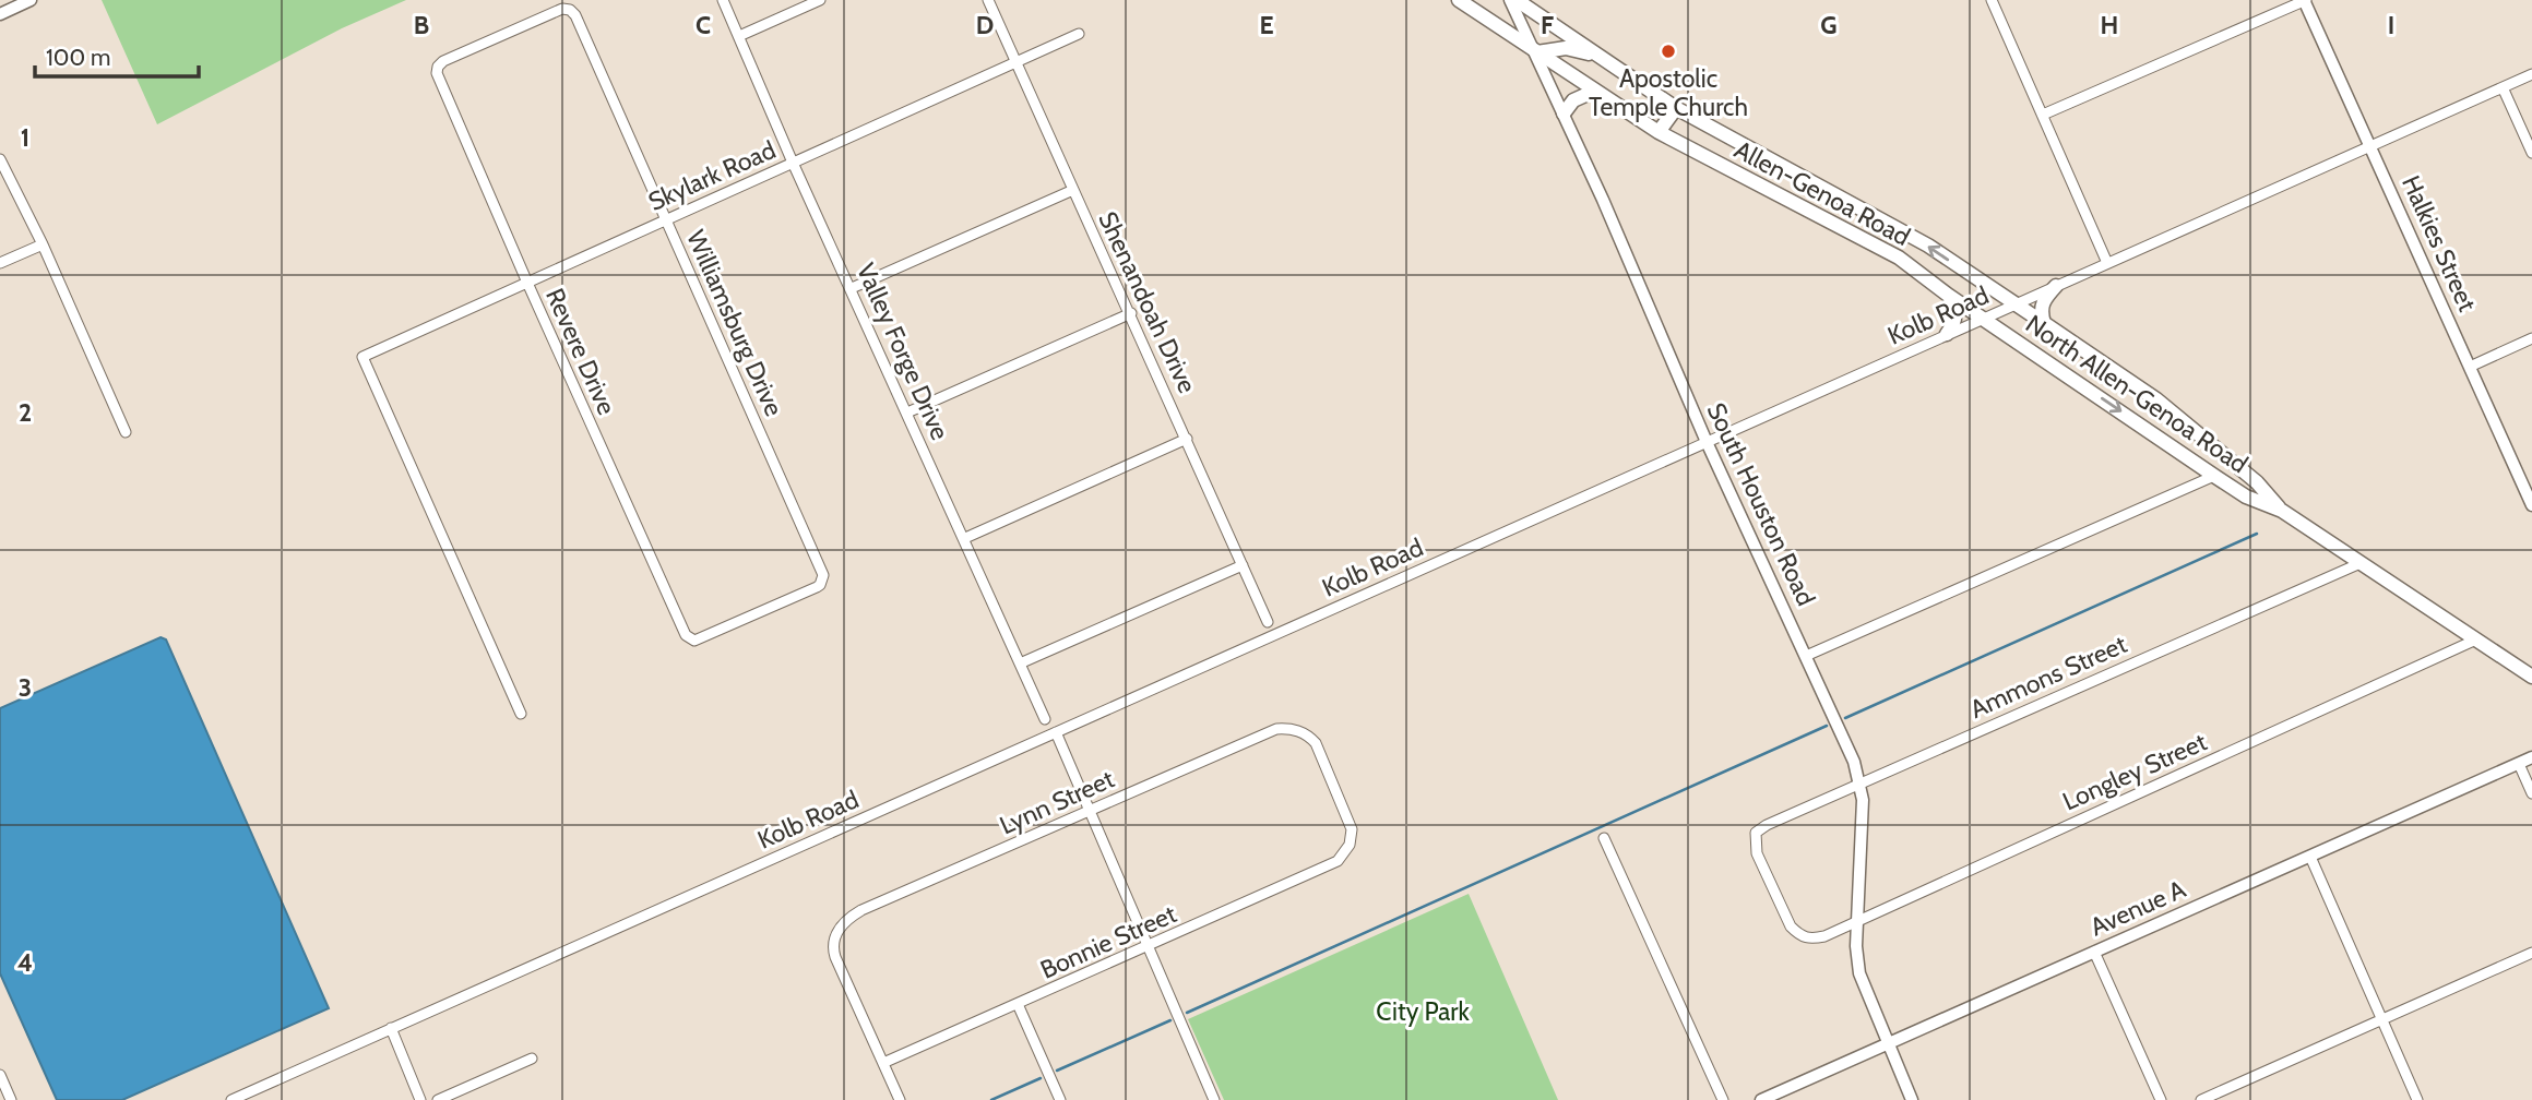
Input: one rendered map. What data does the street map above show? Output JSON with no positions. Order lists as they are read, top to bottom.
{
  "streets": {
    "main road": ["Allen-Genoa Road", "North Allen-Genoa Road"],
    "street": [
      "Skylark Road",
      "Halkies Street",
      "Shenandoah Drive",
      "Kolb Road",
      "Williamsburg Drive",
      "Revere Drive",
      "Valley Forge Drive",
      "South Houston Road",
      "Ammons Street",
      "Longley Street",
      "Lynn Street",
      "Avenue A",
      "Bonnie Street"
    ]
  },
  "crossings": [
    ["Skylark Road", "Shenandoah Drive"],
    ["Skylark Road", "Williamsburg Drive"],
    ["Skylark Road", "Revere Drive"],
    ["Skylark Road", "Valley Forge Drive"],
    ["Allen-Genoa Road", "North Allen-Genoa Road"],
    ["Allen-Genoa Road", "South Houston Road"],
    ["Halkies Street", "Kolb Road"],
    ["Kolb Road", "North Allen-Genoa Road"],
    ["Kolb Road", "South Houston Road"],
    ["Williamsburg Drive", "Revere Drive"],
    ["North Allen-Genoa Road", "Ammons Street"],
    ["North Allen-Genoa Road", "Longley Street"],
    ["South Houston Road", "Ammons Street"],
    ["South Houston Road", "Longley Street"],
    ["South Houston Road", "Avenue A"],
    ["Ammons Street", "Longley Street"],
    ["Lynn Street", "Bonnie Street"]
  ],
  "parks": ["City Park"],
  "places": ["Apostolic Temple Church"],
  "scale_bar": "100 m",
  "grid": {
    "columns": [
      "B",
      "C",
      "D",
      "E",
      "F",
      "G",
      "H",
      "I"
    ],
    "rows": [
      "1",
      "2",
      "3",
      "4"
    ]
  }
}
